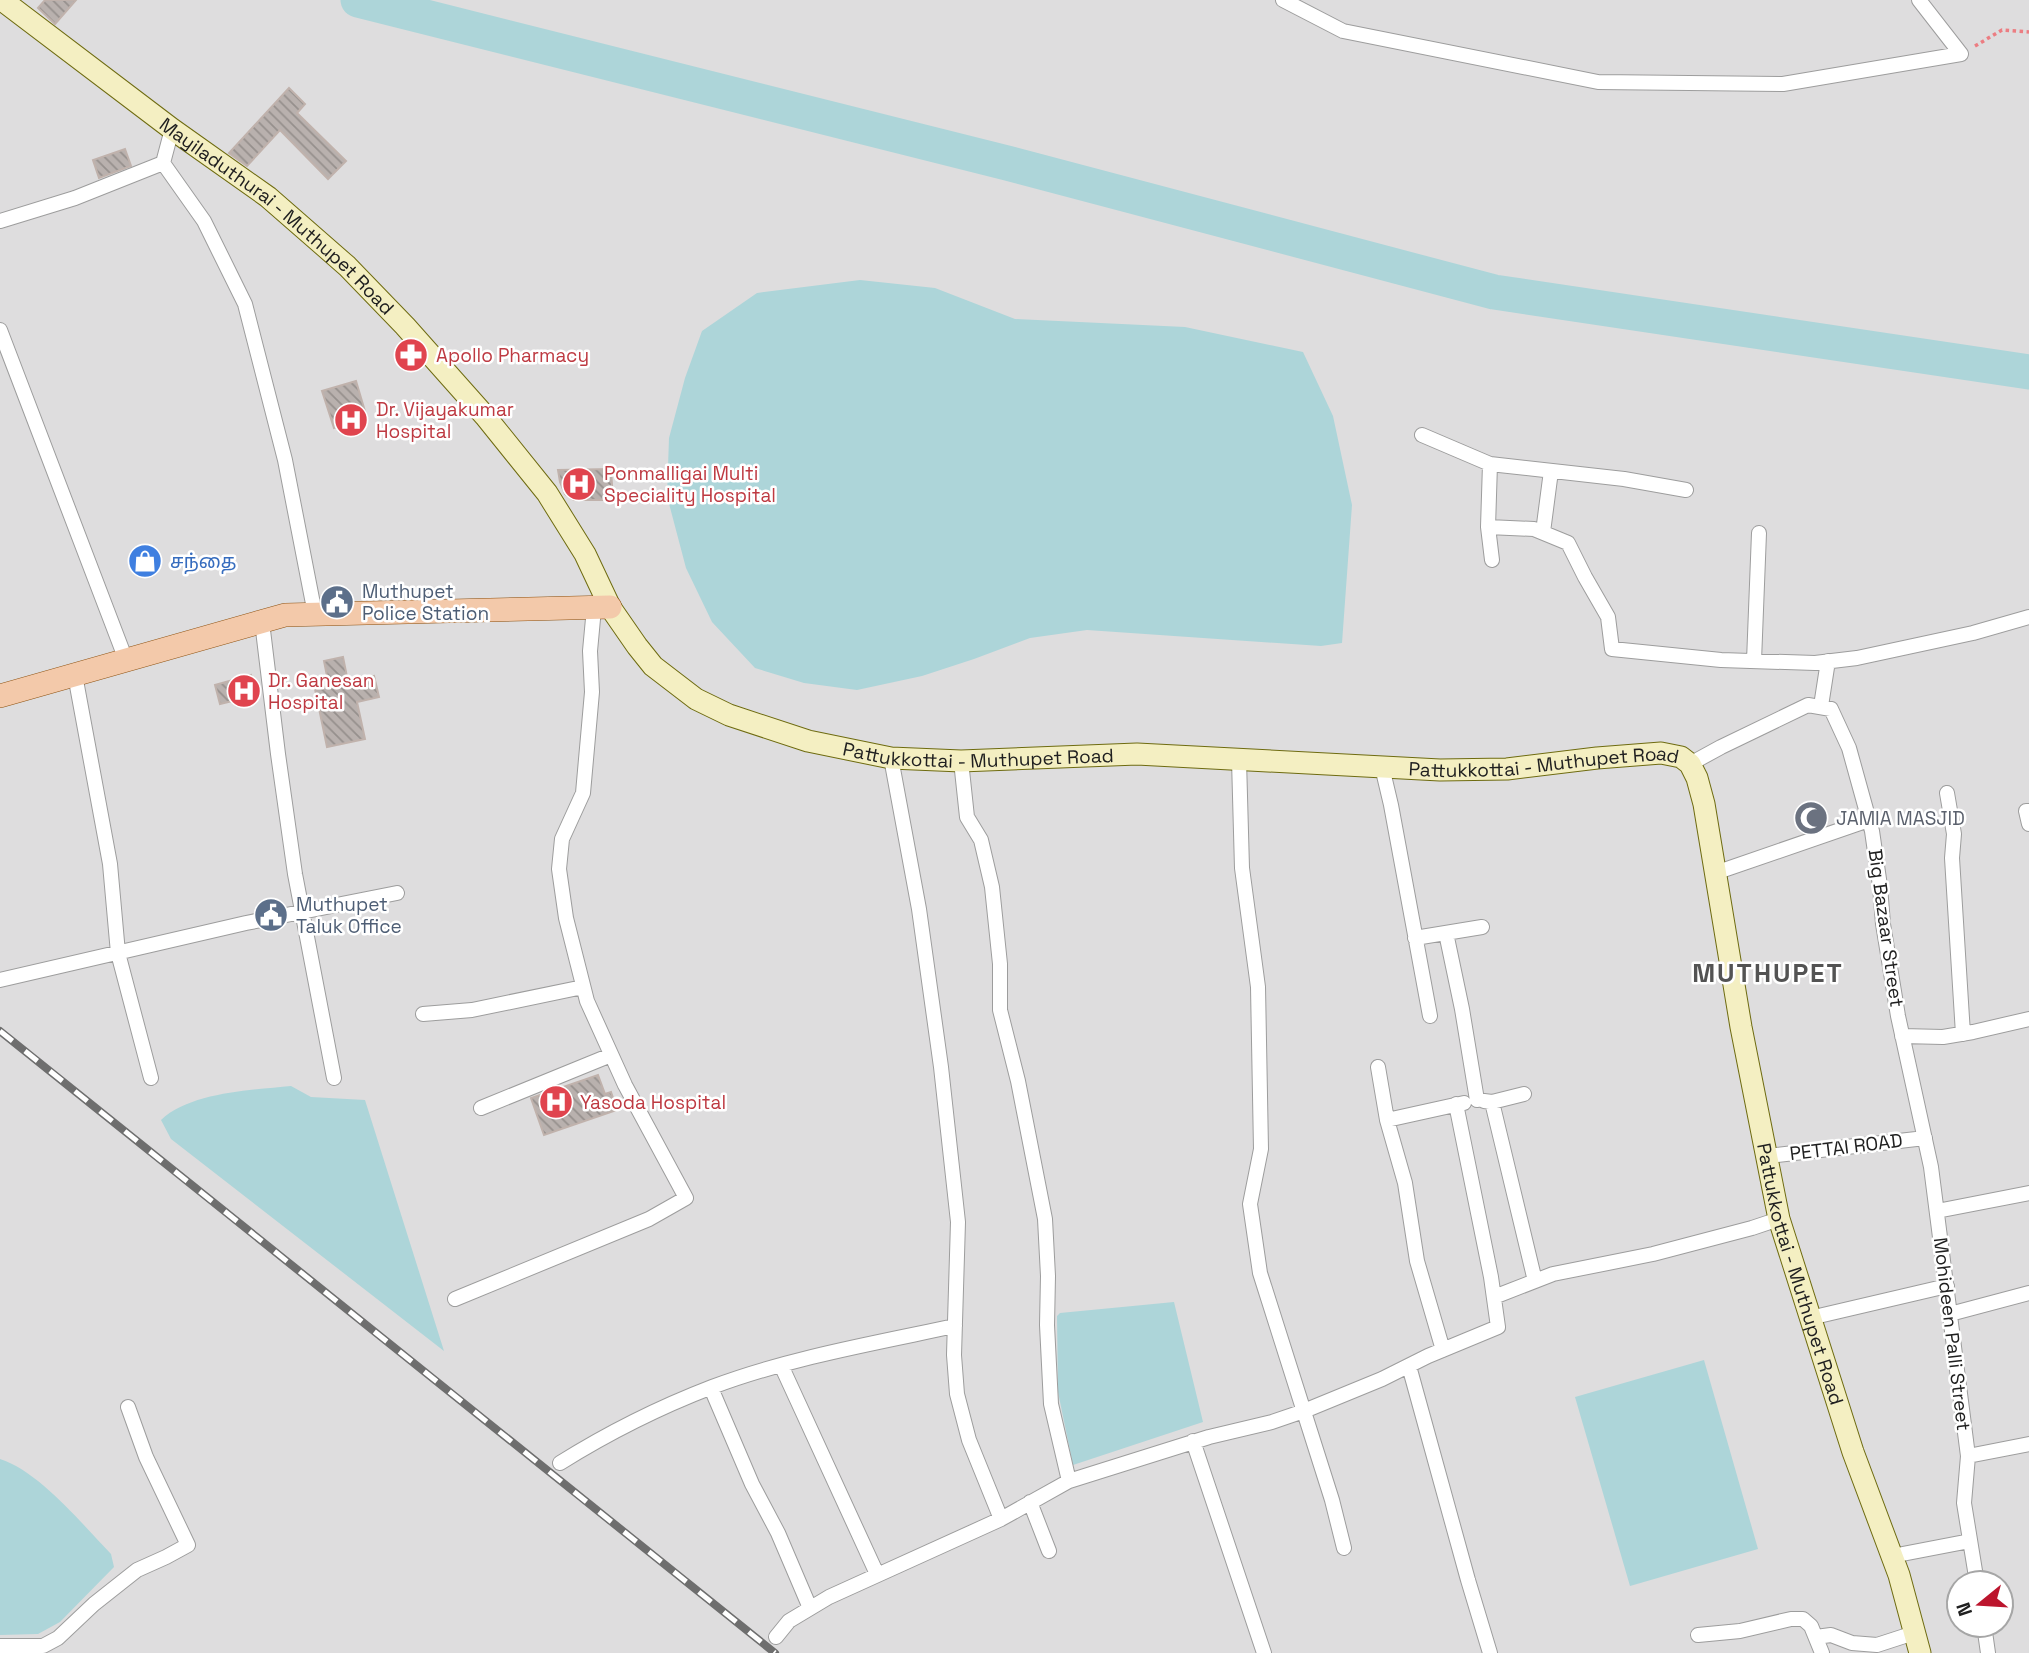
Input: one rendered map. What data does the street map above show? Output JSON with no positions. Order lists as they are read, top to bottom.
{
  "streets": {
    "main road": ["Mayiladuthurai - Muthupet Road", "Pattukkottai - Muthupet Road"],
    "street": ["Big Bazaar Street", "PETTAI ROAD", "Mohideen Palli Street"]
  },
  "crossings": [
    ["Mayiladuthurai - Muthupet Road", "Pattukkottai - Muthupet Road"],
    ["Pattukkottai - Muthupet Road", "PETTAI ROAD"],
    ["Big Bazaar Street", "PETTAI ROAD"],
    ["PETTAI ROAD", "Mohideen Palli Street"]
  ],
  "districts": ["MUTHUPET"],
  "places": {
    "pharmacy": ["Apollo Pharmacy"],
    "hospital": [
      "Dr. Vijayakumar Hospital",
      "Ponmalligai Multi Speciality Hospital",
      "Dr. Ganesan Hospital",
      "Yasoda Hospital"
    ],
    "shop": ["சந்தை"],
    "public building": ["Muthupet Police Station", "Muthupet Taluk Office"],
    "mosque": ["JAMIA MASJID"]
  },
  "north": "left"
}
